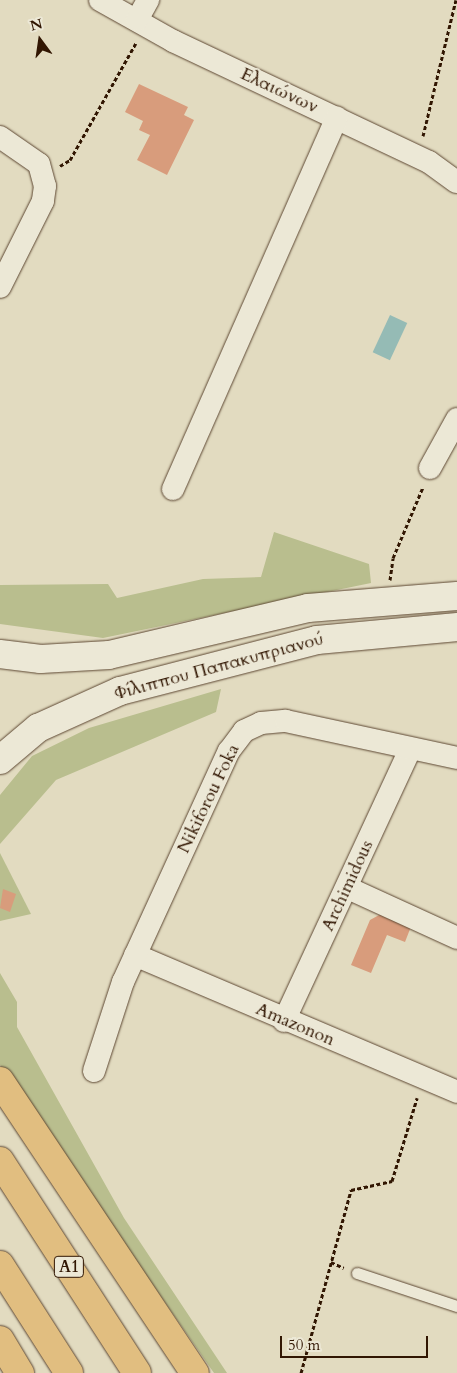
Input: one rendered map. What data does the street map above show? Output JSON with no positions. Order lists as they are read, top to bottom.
{
  "streets": {
    "highway": ["A1"],
    "main road": ["Φίλιππου Παπακυπριανού"],
    "street": [
      "Ελαιώνων",
      "Nikiforou Foka",
      "Archimidous",
      "Amazonon"
    ]
  },
  "crossings": [
    ["Nikiforou Foka", "Archimidous"],
    ["Nikiforou Foka", "Amazonon"],
    ["Archimidous", "Amazonon"]
  ],
  "scale_bar": "50 m",
  "north": "top"
}
